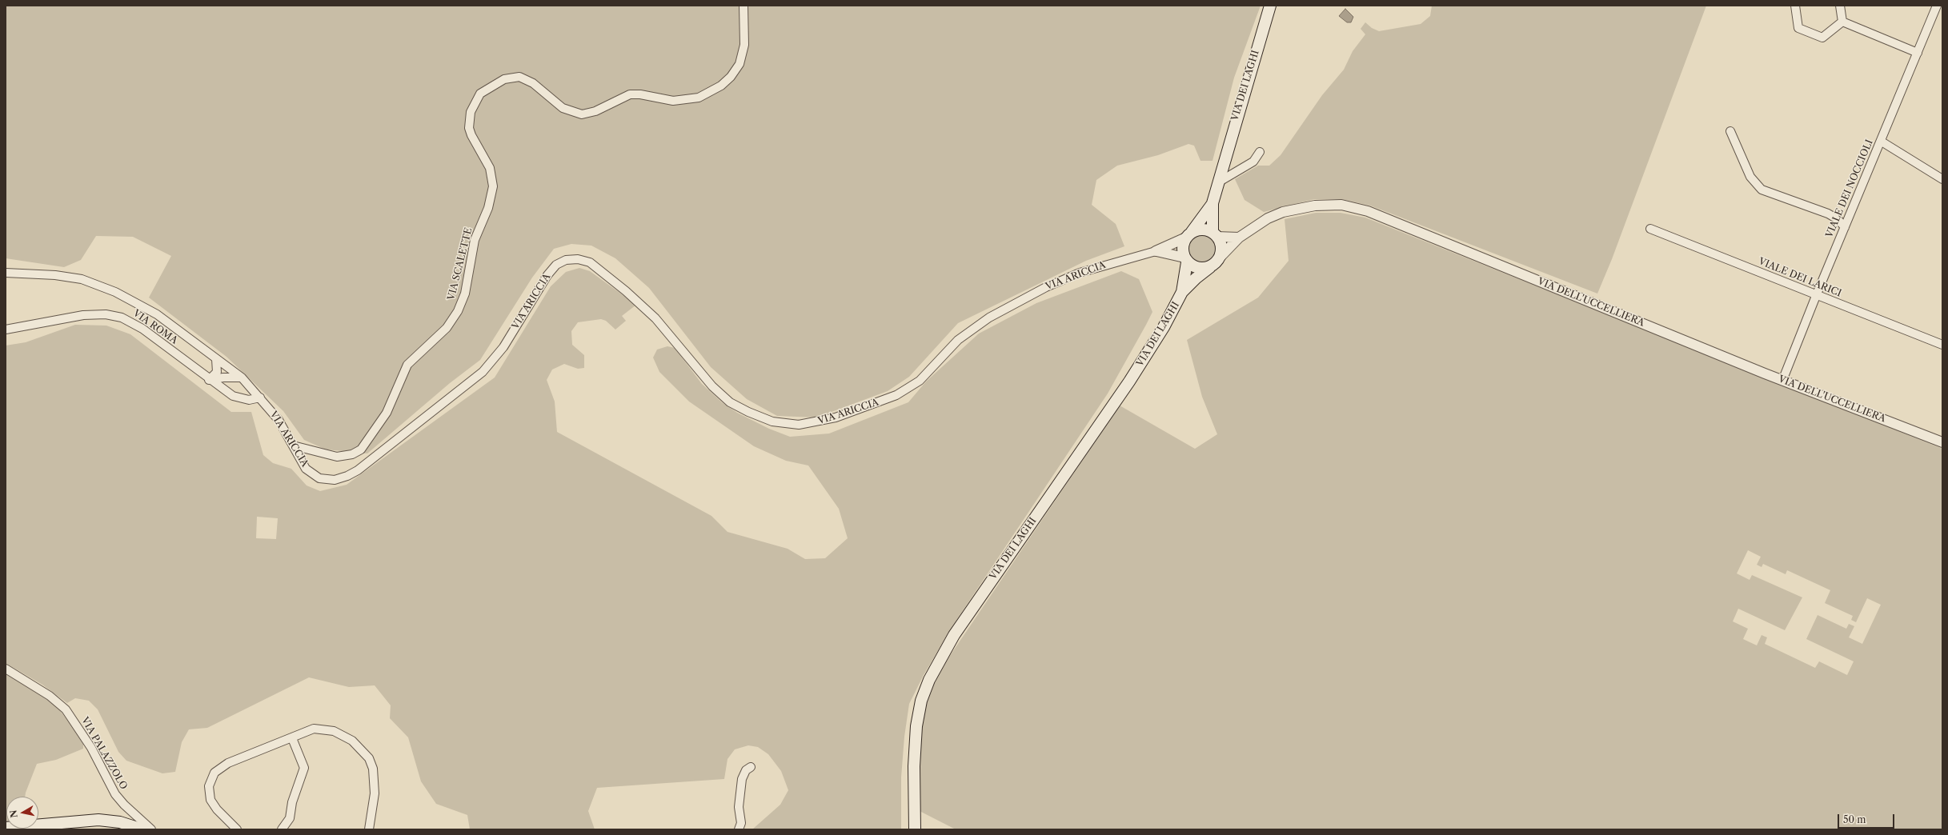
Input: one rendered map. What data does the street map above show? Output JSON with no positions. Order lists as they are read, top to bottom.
{
  "streets": {
    "main road": ["VIA DEI LAGHI"],
    "street": [
      "VIALE DEI NOCCIOLI",
      "VIA SCALETTE",
      "VIA ARICCIA",
      "VIALE DEI LARICI",
      "VIA DELL'UCCELLIERA",
      "VIA ROMA",
      "VIA PALAZZOLO"
    ]
  },
  "crossings": [
    ["VIA DEI LAGHI", "VIA ARICCIA"],
    ["VIA DEI LAGHI", "VIA DELL'UCCELLIERA"],
    ["VIALE DEI NOCCIOLI", "VIALE DEI LARICI"],
    ["VIALE DEI NOCCIOLI", "VIA DELL'UCCELLIERA"],
    ["VIA SCALETTE", "VIA ARICCIA"],
    ["VIA ARICCIA", "VIA DELL'UCCELLIERA"],
    ["VIA ARICCIA", "VIA ROMA"]
  ],
  "scale_bar": "50 m",
  "north": "left"
}
